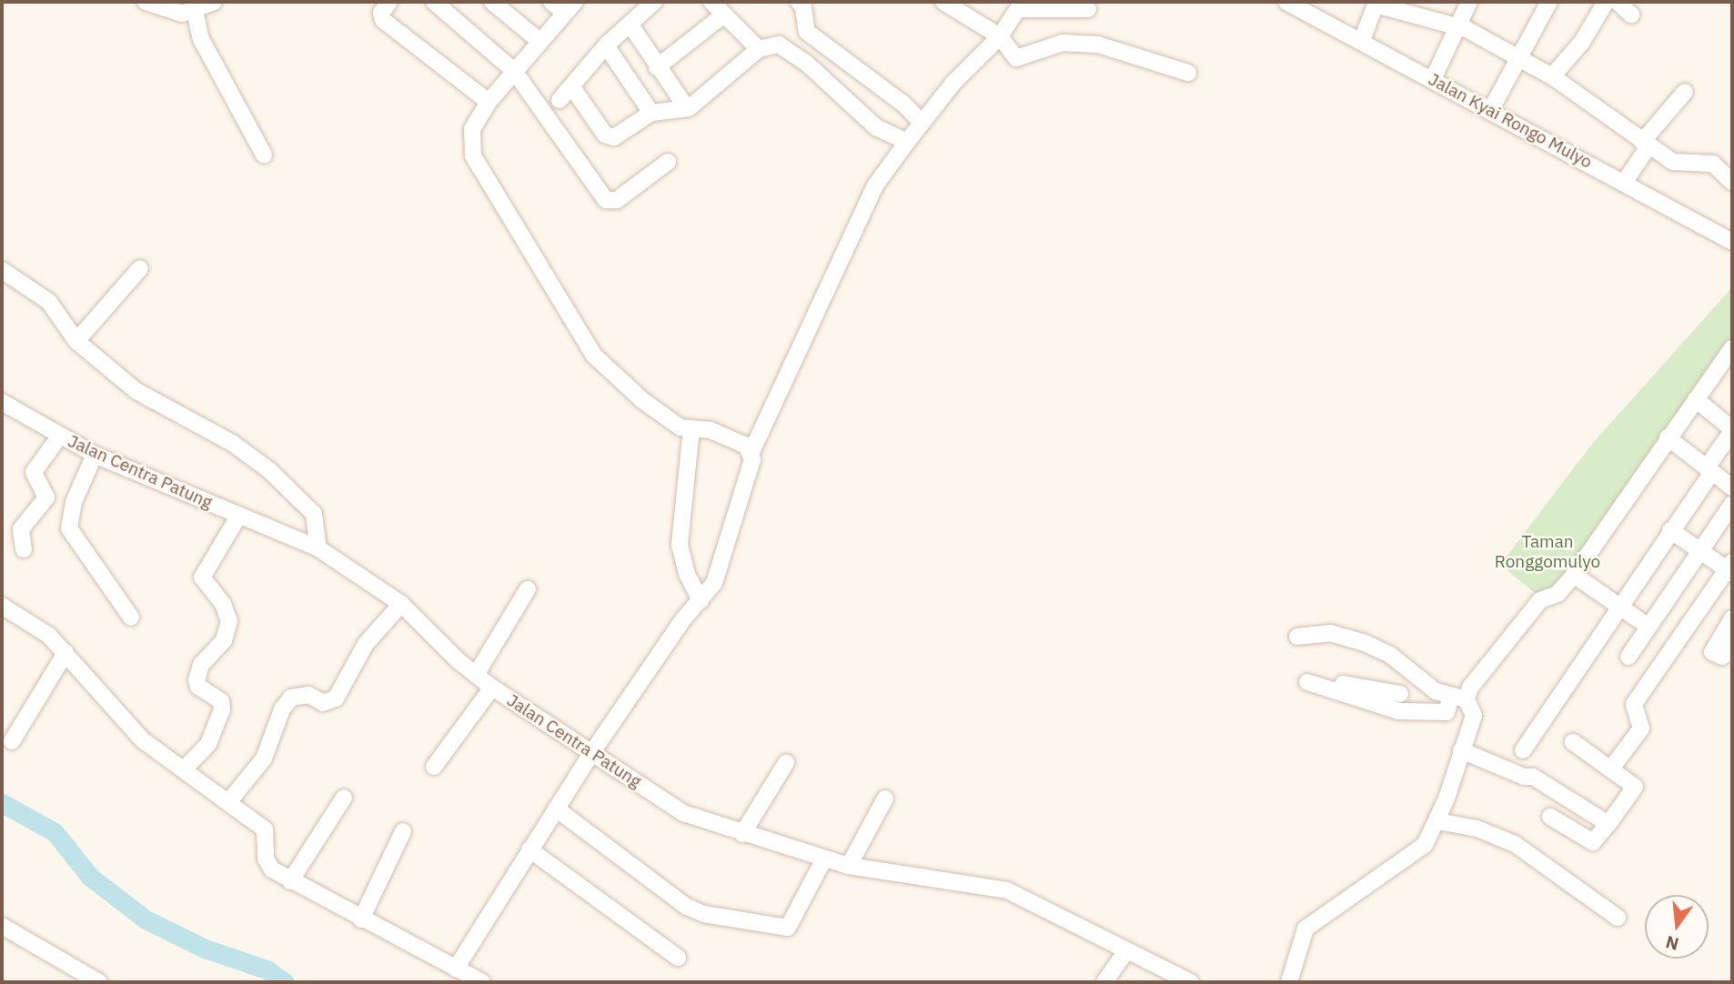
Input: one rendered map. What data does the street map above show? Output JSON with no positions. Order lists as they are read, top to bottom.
{
  "streets": {
    "street": ["Jalan Kyai Rongo Mulyo", "Jalan Centra Patung"]
  },
  "parks": ["Taman Ronggomulyo"],
  "north": "bottom"
}
